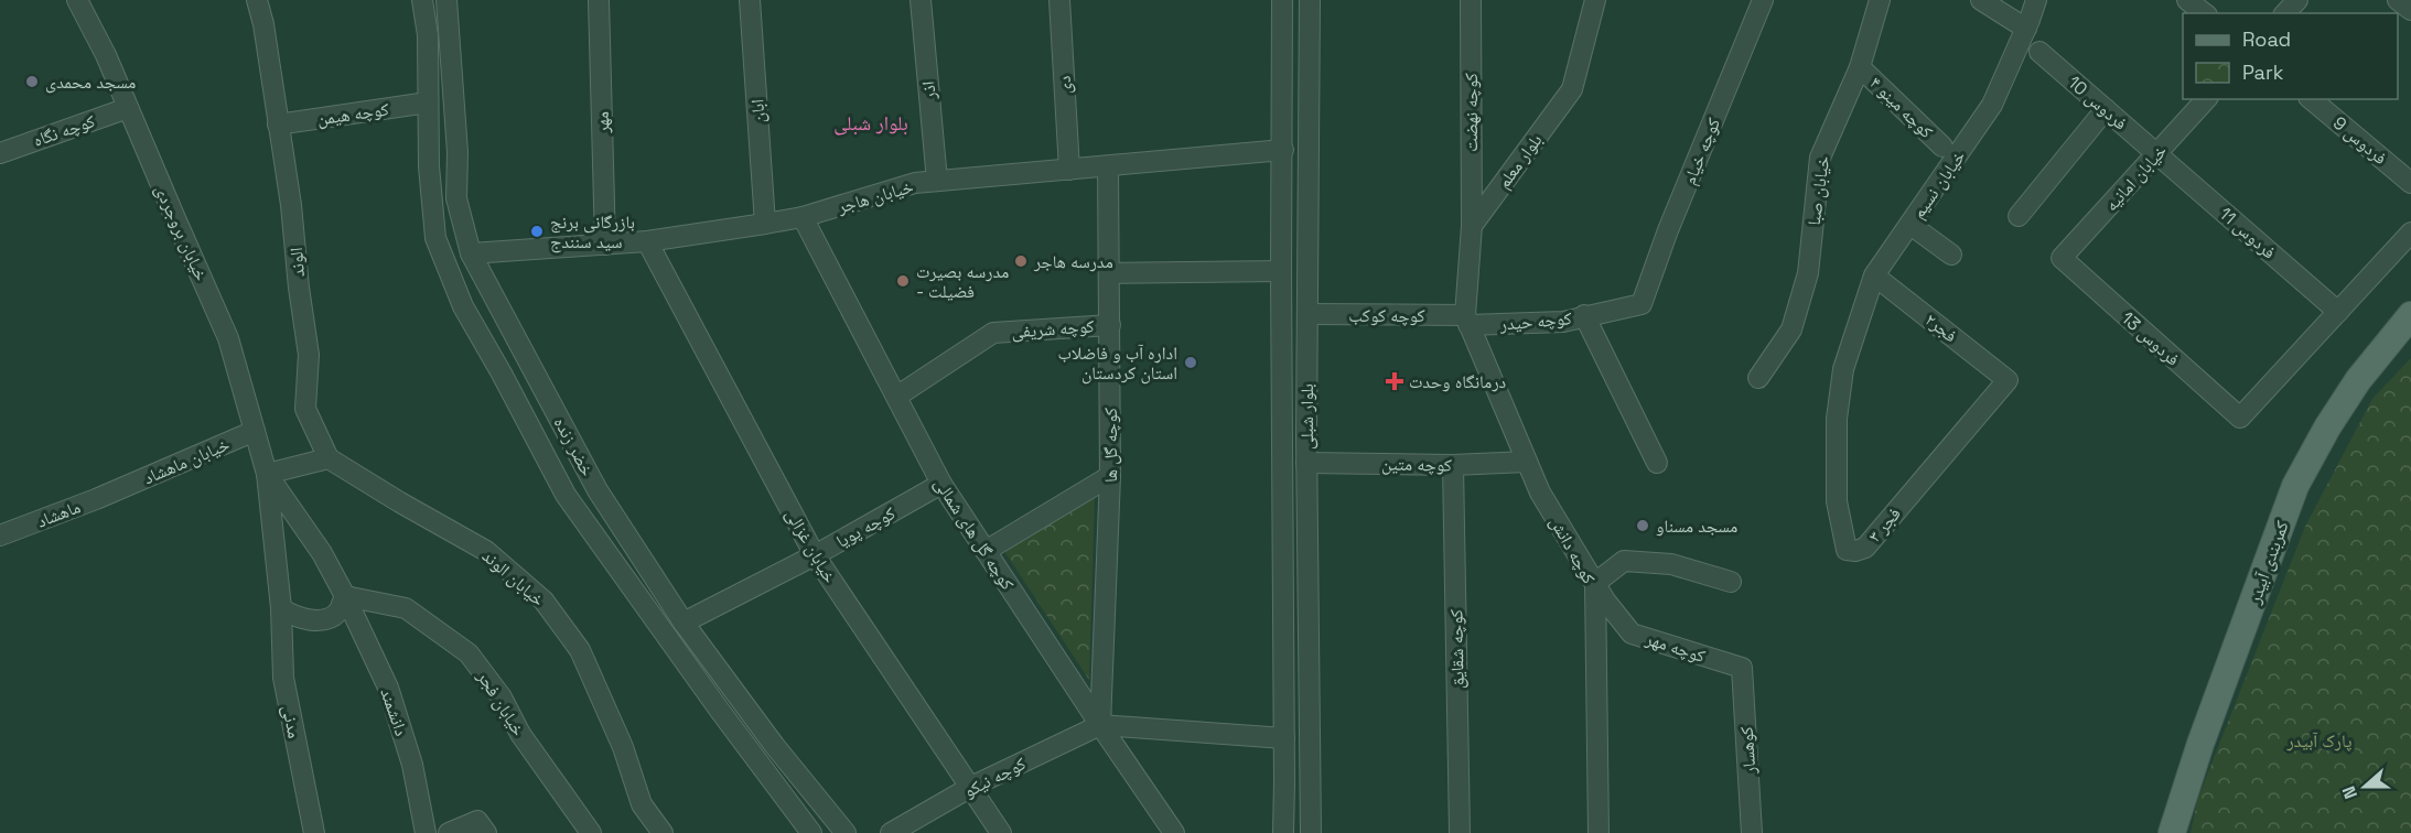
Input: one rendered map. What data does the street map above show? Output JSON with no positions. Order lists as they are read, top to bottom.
{
  "streets": {
    "main road": ["کمربندی آبیدر"],
    "street": [
      "دی",
      "اذر",
      "فردوس 10",
      "کوچه مینو ۴",
      "ابان",
      "کوچه نهضت",
      "کوچه هیمن",
      "مهر",
      "کوچه نگاه",
      "فردوس 9",
      "کوچه خیام",
      "بلوار معلم",
      "خیابان امانیه",
      "خیابان نسیم",
      "خیابان صبا",
      "خیابان هاجر",
      "خیابان بروجردی",
      "فردوس 11",
      "الوند",
      "کوچه کوکب",
      "کوچه حیدر",
      "فجر۲",
      "کوچه شریفی",
      "فردوس 13",
      "بلوار شبلی",
      "کوچه گل ها",
      "خضر زنده",
      "خیابان ماهشاد",
      "کوچه متین",
      "ماهشاد",
      "فجر ۳",
      "کوچه پویا",
      "کوچه گل های شمالی",
      "خیابان غزالی",
      "کوچه دانش",
      "خیابان الوند",
      "کوچه مهر",
      "کوچه شقایق",
      "خیابان فجر",
      "دانشمند",
      "مدنی",
      "کوهسار",
      "کوچه نیکو"
    ]
  },
  "crossings": [
    ["دی", "خیابان هاجر"],
    ["اذر", "خیابان هاجر"],
    ["فردوس 10", "خیابان امانیه"],
    ["فردوس 10", "فردوس 11"],
    ["کوچه مینو ۴", "خیابان صبا"],
    ["ابان", "خیابان هاجر"],
    ["کوچه نهضت", "بلوار معلم"],
    ["کوچه هیمن", "الوند"],
    ["کوچه هیمن", "خضر زنده"],
    ["مهر", "خیابان هاجر"],
    ["کوچه نگاه", "خیابان بروجردی"],
    ["کوچه خیام", "کوچه حیدر"],
    ["خیابان امانیه", "فردوس 11"],
    ["خیابان امانیه", "فردوس 13"],
    ["خیابان نسیم", "فجر۲"],
    ["خیابان نسیم", "فجر ۳"],
    ["خیابان هاجر", "بلوار شبلی"],
    ["خیابان هاجر", "کوچه گل ها"],
    ["خیابان هاجر", "خضر زنده"],
    ["خیابان هاجر", "کوچه گل های شمالی"],
    ["خیابان هاجر", "خیابان غزالی"],
    ["خیابان بروجردی", "خیابان ماهشاد"],
    ["خیابان بروجردی", "خیابان فجر"],
    ["خیابان بروجردی", "دانشمند"],
    ["خیابان بروجردی", "مدنی"],
    ["فردوس 11", "فردوس 13"],
    ["الوند", "خیابان الوند"],
    ["کوچه کوکب", "کوچه حیدر"],
    ["کوچه کوکب", "بلوار شبلی"],
    ["کوچه کوکب", "کوچه دانش"],
    ["کوچه حیدر", "کوچه دانش"],
    ["فجر۲", "فجر ۳"],
    ["کوچه شریفی", "کوچه گل ها"],
    ["کوچه شریفی", "کوچه گل های شمالی"],
    ["بلوار شبلی", "کوچه متین"],
    ["کوچه گل ها", "کوچه گل های شمالی"],
    ["کوچه گل ها", "کوچه نیکو"],
    ["خضر زنده", "کوچه پویا"],
    ["خیابان ماهشاد", "ماهشاد"],
    ["کوچه متین", "کوچه دانش"],
    ["کوچه متین", "کوچه شقایق"],
    ["کوچه پویا", "کوچه گل های شمالی"],
    ["کوچه پویا", "خیابان غزالی"],
    ["کوچه گل های شمالی", "کوچه نیکو"],
    ["خیابان غزالی", "کوچه نیکو"],
    ["کوچه دانش", "کوچه مهر"],
    ["کوچه مهر", "کوهسار"],
    ["خیابان فجر", "دانشمند"]
  ],
  "districts": ["بلوار شبلی"],
  "parks": ["پارک آبیدر"],
  "places": {
    "other": [
      "مسجد محمدی",
      "بازرگانی برنج سید سنندج",
      "مدرسه هاجر",
      "مدرسه بصیرت - فضیلت",
      "اداره آب و فاضلاب استان کردستان",
      "مسجد مسناو"
    ],
    "health": ["درمانگاه وحدت"]
  },
  "legend": ["Road", "Park"],
  "north": "left"
}
